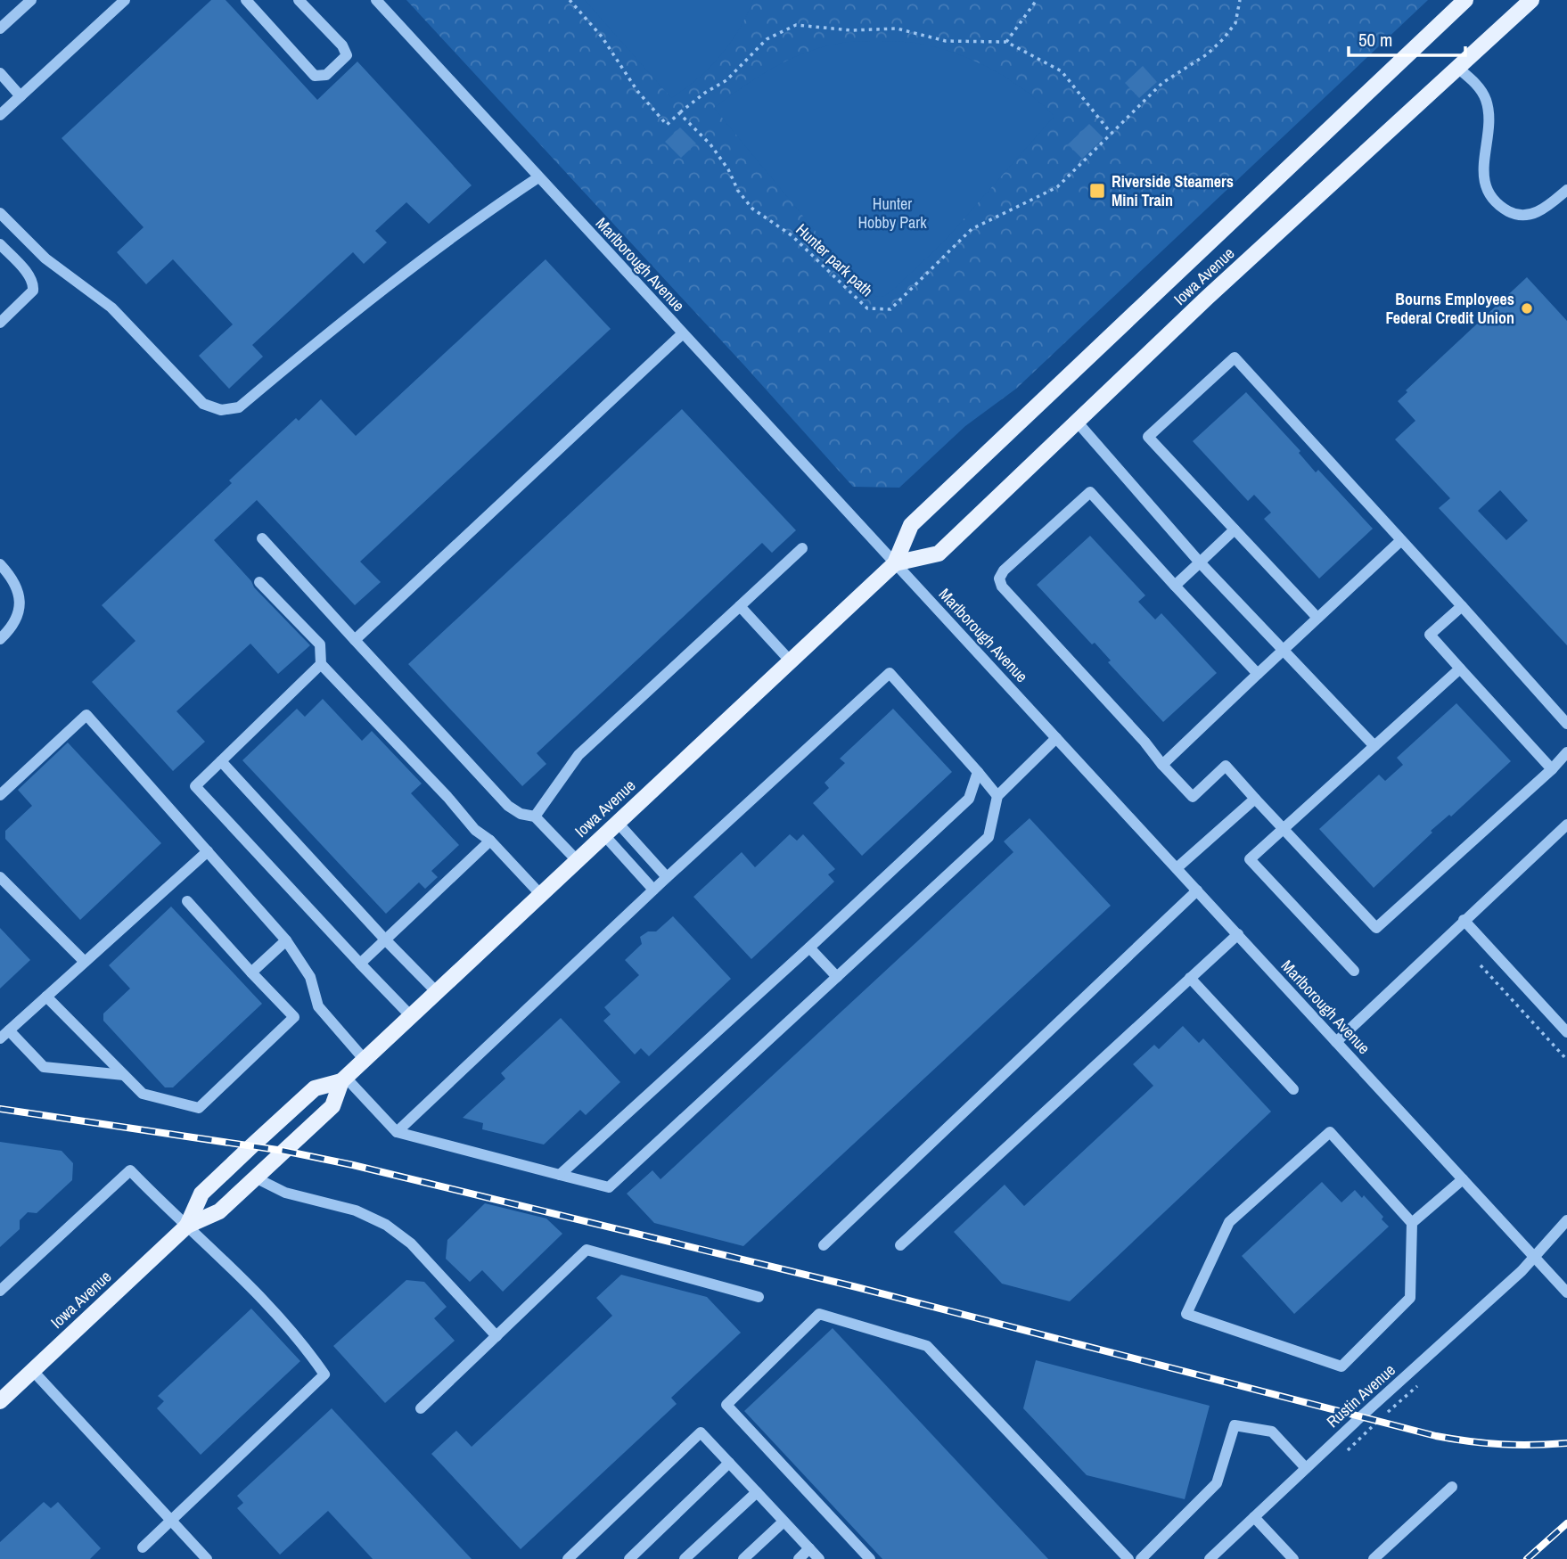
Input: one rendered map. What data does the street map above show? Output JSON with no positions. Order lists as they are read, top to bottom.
{
  "streets": {
    "main road": ["Iowa Avenue"],
    "street": ["Marlborough Avenue", "Rustin Avenue"],
    "path": ["Hunter park path"]
  },
  "crossings": [
    ["Marlborough Avenue", "Iowa Avenue"],
    ["Marlborough Avenue", "Rustin Avenue"]
  ],
  "parks": ["Hunter Hobby Park"],
  "places": {
    "transit": ["Riverside Steamers Mini Train"],
    "other": ["Bourns Employees Federal Credit Union"]
  },
  "scale_bar": "50 m"
}
